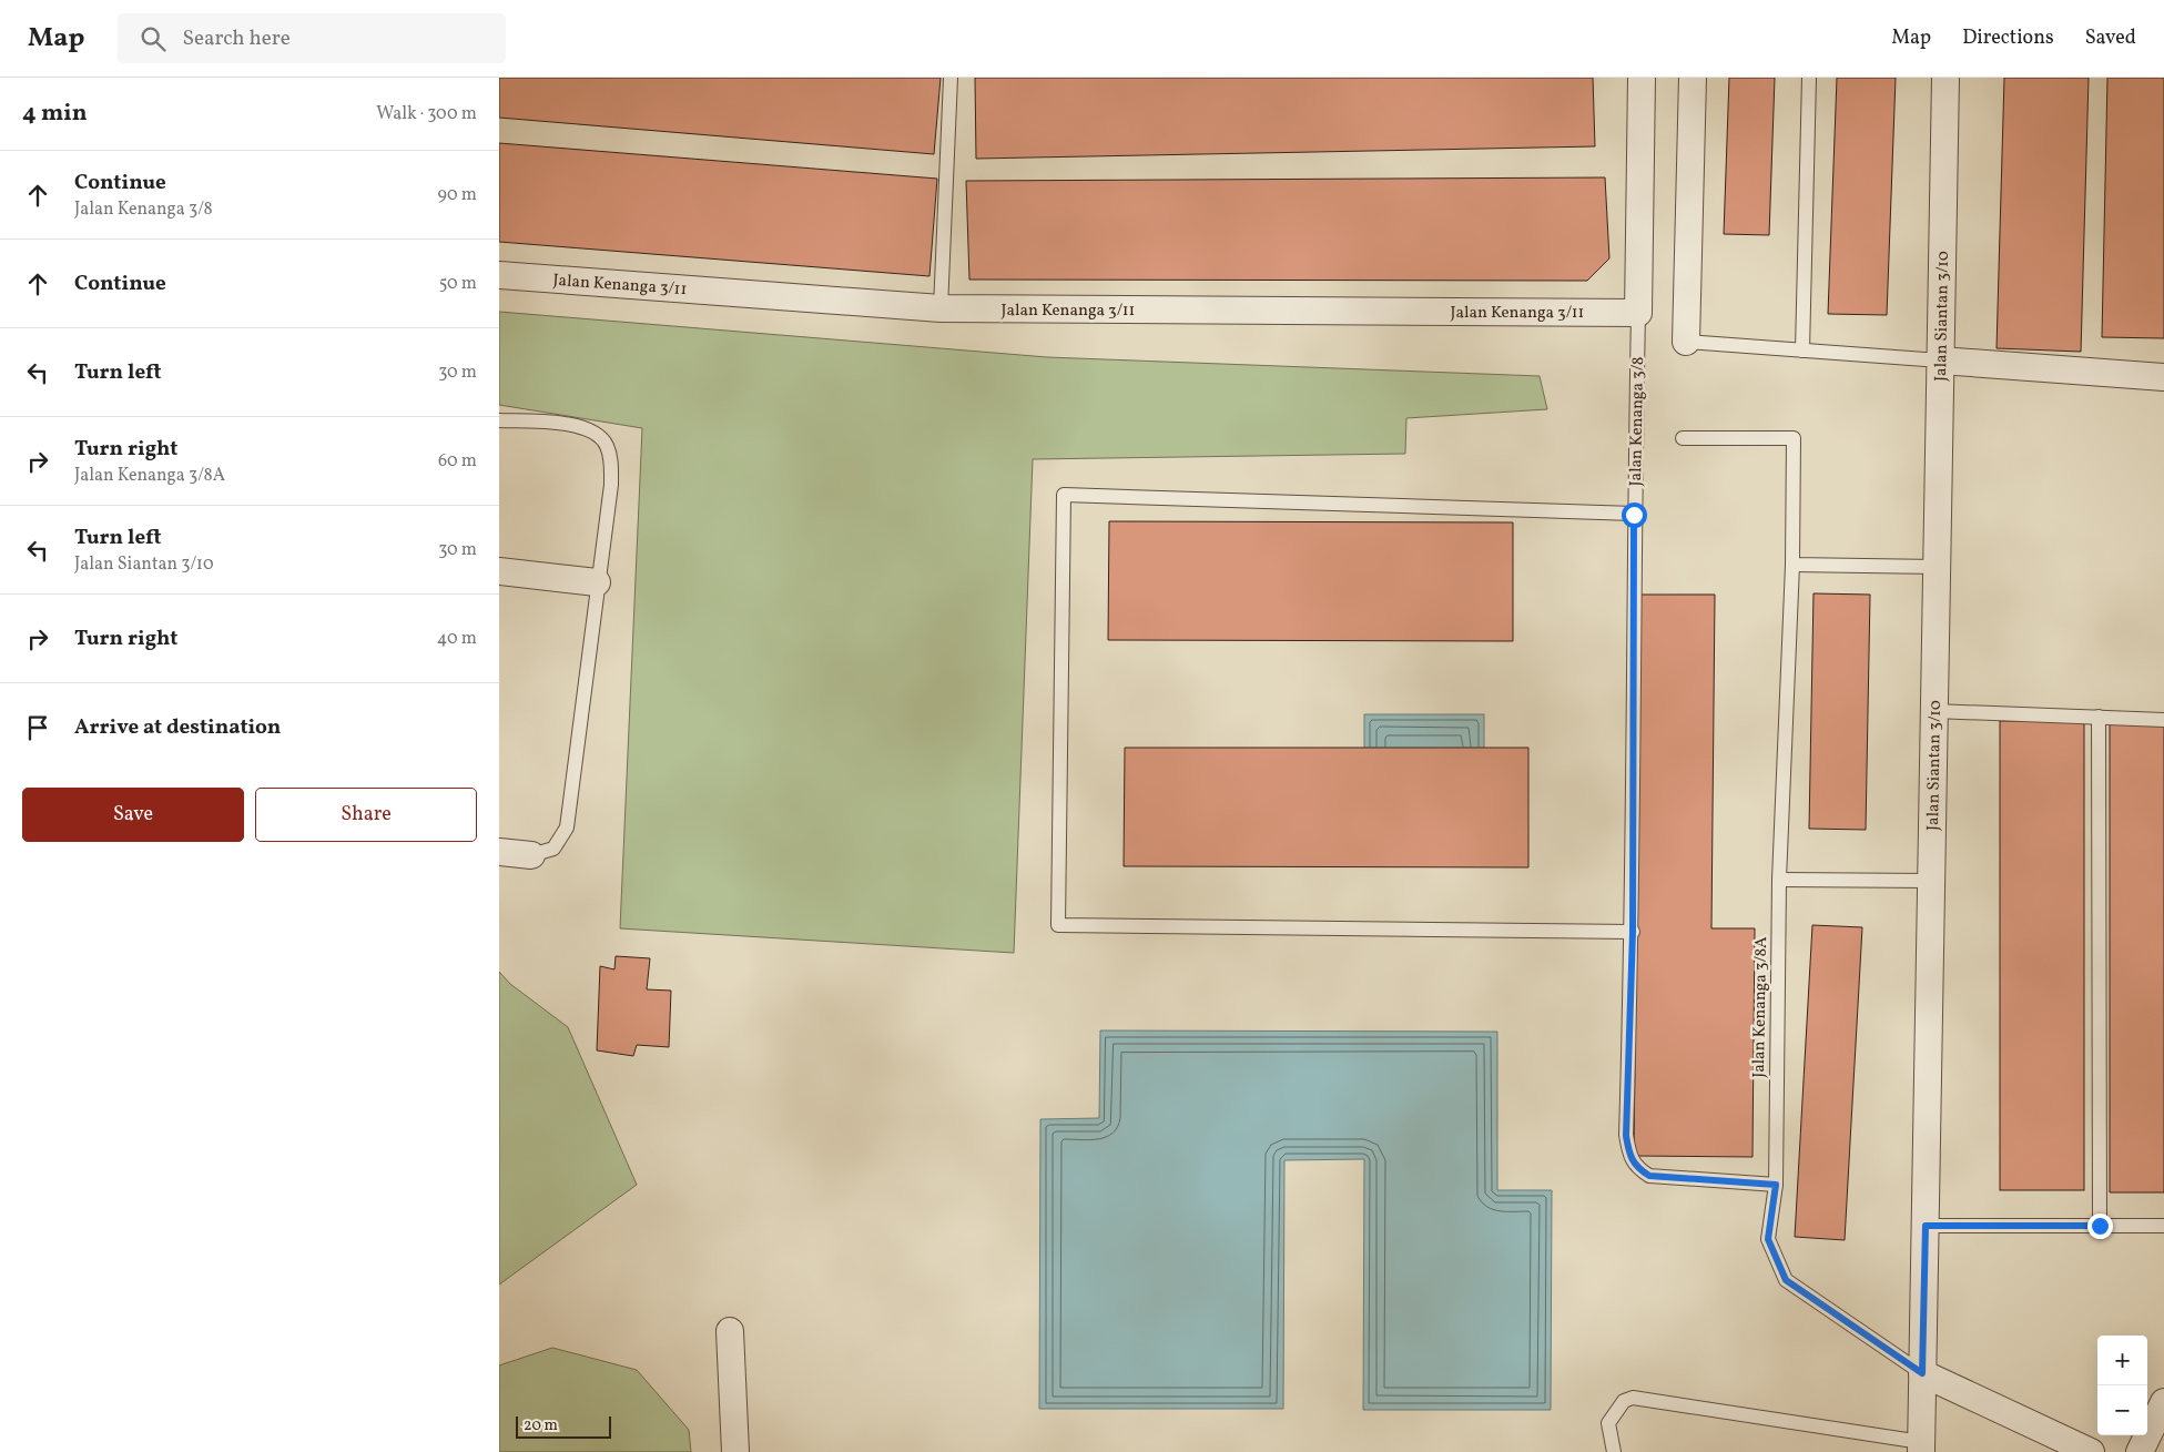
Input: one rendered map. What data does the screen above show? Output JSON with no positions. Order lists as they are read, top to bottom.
{
  "streets": {
    "street": ["Jalan Kenanga 3/11", "Jalan Siantan 3/10", "Jalan Kenanga 3/8"],
    "lane": ["Jalan Kenanga 3/8A"]
  },
  "crossings": [
    ["Jalan Kenanga 3/11", "Jalan Kenanga 3/8"],
    ["Jalan Siantan 3/10", "Jalan Kenanga 3/8A"],
    ["Jalan Kenanga 3/8", "Jalan Kenanga 3/8A"]
  ],
  "scale_bar": "20 m",
  "page": {
    "header": "Map",
    "search": "Search here",
    "nav": ["Map", "Directions", "Saved"],
    "heading": ["4 min", "Walk · 300 m"],
    "list": [
      ["Continue", "Jalan Kenanga 3/8", "90 m"],
      ["Continue", "50 m"],
      ["Turn left", "30 m"],
      ["Turn right", "Jalan Kenanga 3/8A", "60 m"],
      ["Turn left", "Jalan Siantan 3/10", "30 m"],
      ["Turn right", "40 m"],
      "Arrive at destination"
    ],
    "buttons": ["Save", "Share"],
    "map_buttons": ["+", "−"],
    "scale": "20 m"
  }
}
